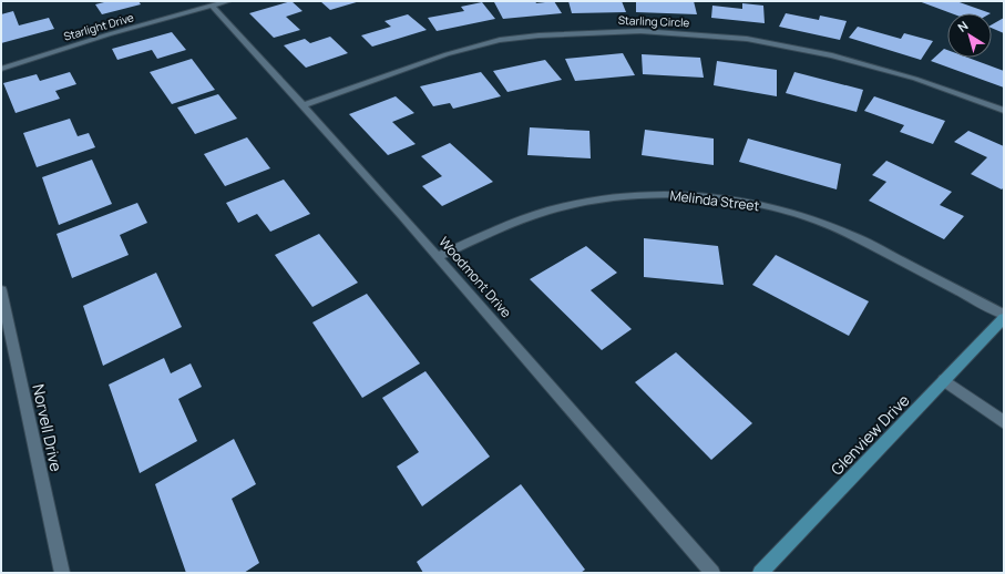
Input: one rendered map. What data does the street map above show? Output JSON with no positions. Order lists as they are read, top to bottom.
{
  "streets": {
    "main road": ["Glenview Drive"],
    "street": [
      "Starling Circle",
      "Starlight Drive",
      "Melinda Street",
      "Woodmont Drive",
      "Norvell Drive"
    ]
  },
  "crossings": [
    ["Starling Circle", "Woodmont Drive"],
    ["Starlight Drive", "Woodmont Drive"],
    ["Melinda Street", "Woodmont Drive"],
    ["Melinda Street", "Glenview Drive"]
  ],
  "north": "top left"
}
